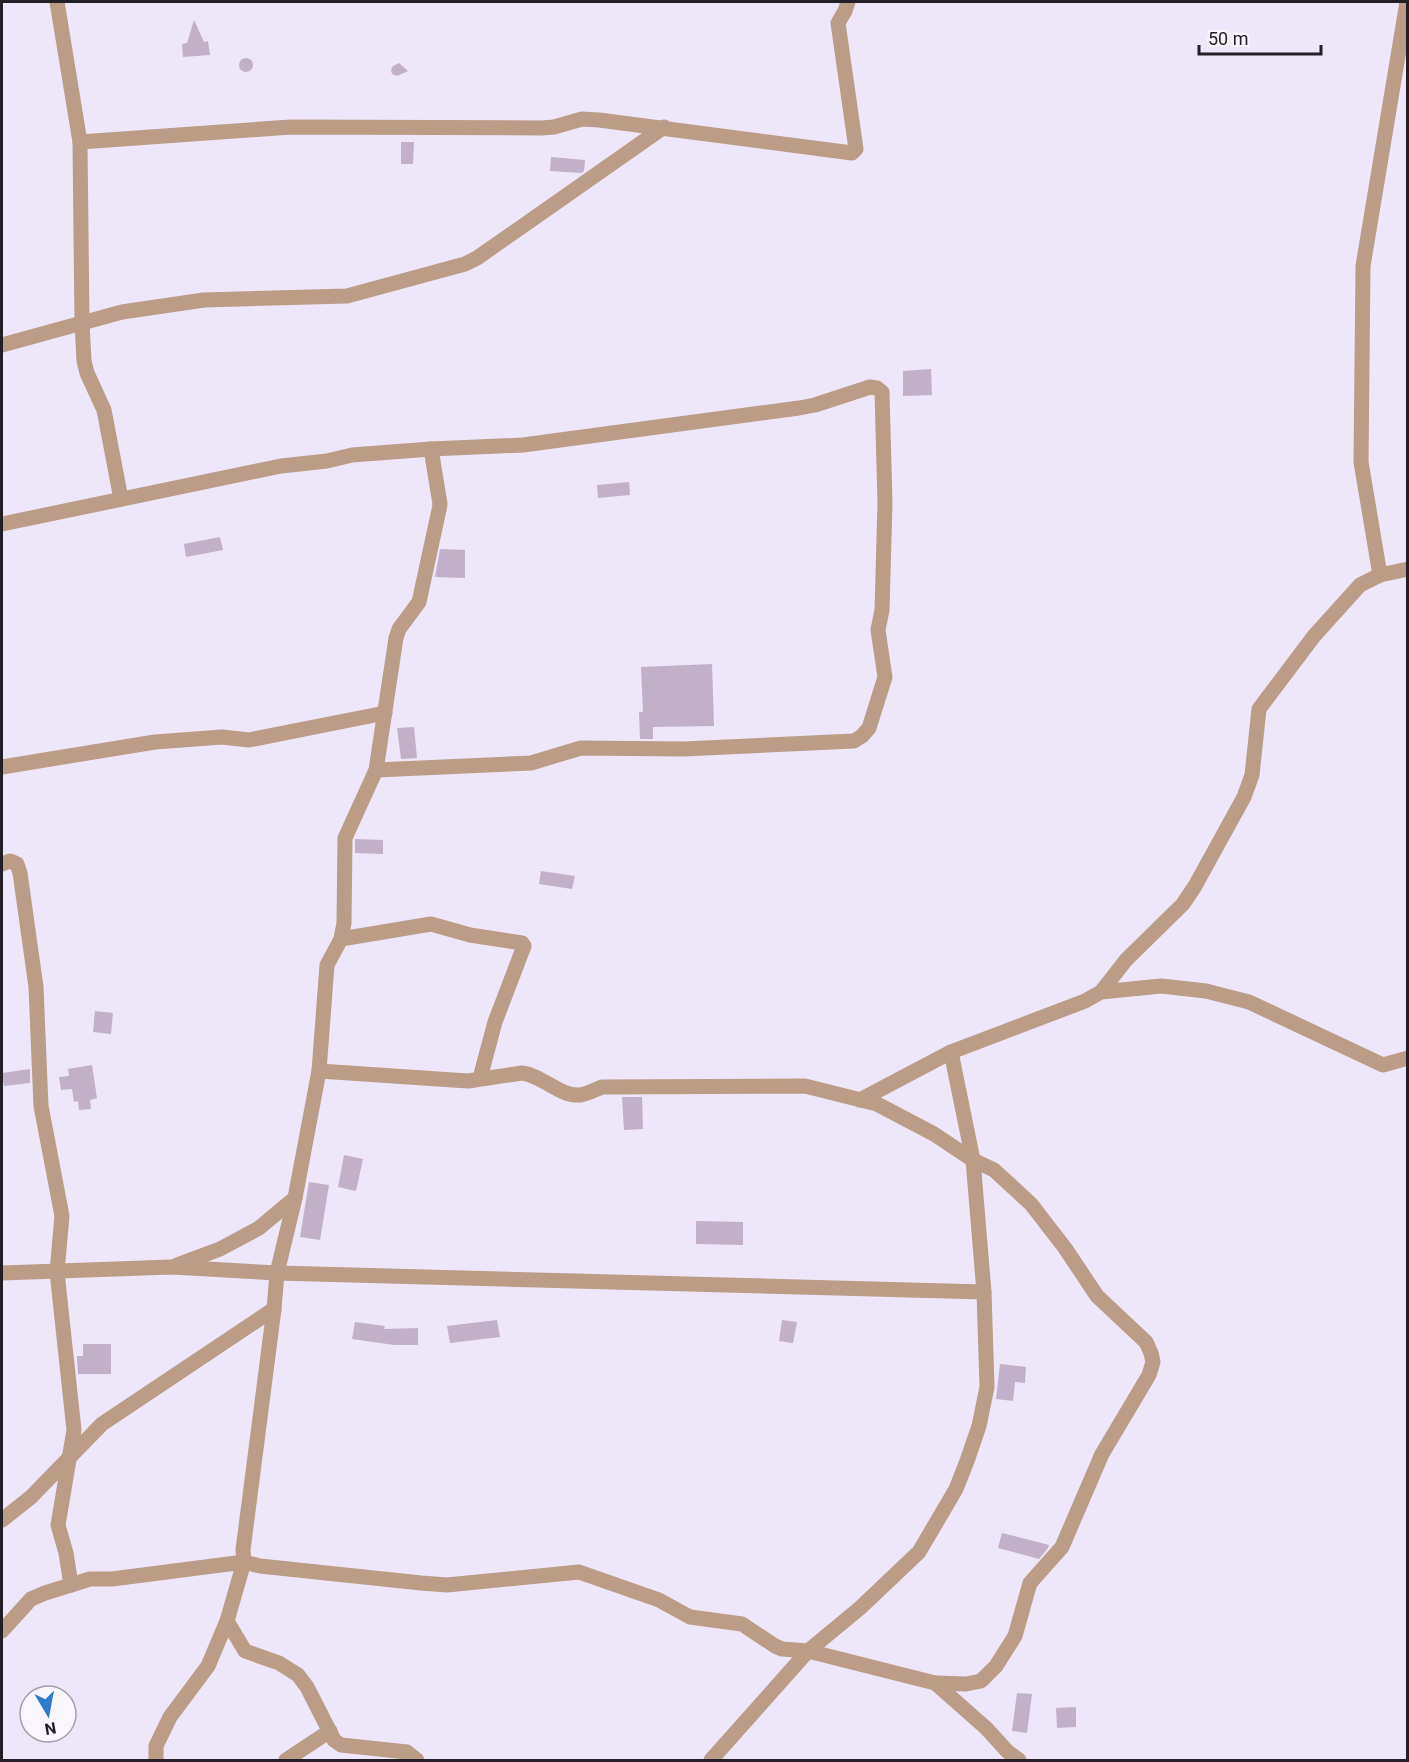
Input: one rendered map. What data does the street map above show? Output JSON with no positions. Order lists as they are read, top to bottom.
{
  "scale_bar": "50 m",
  "north": "bottom"
}
